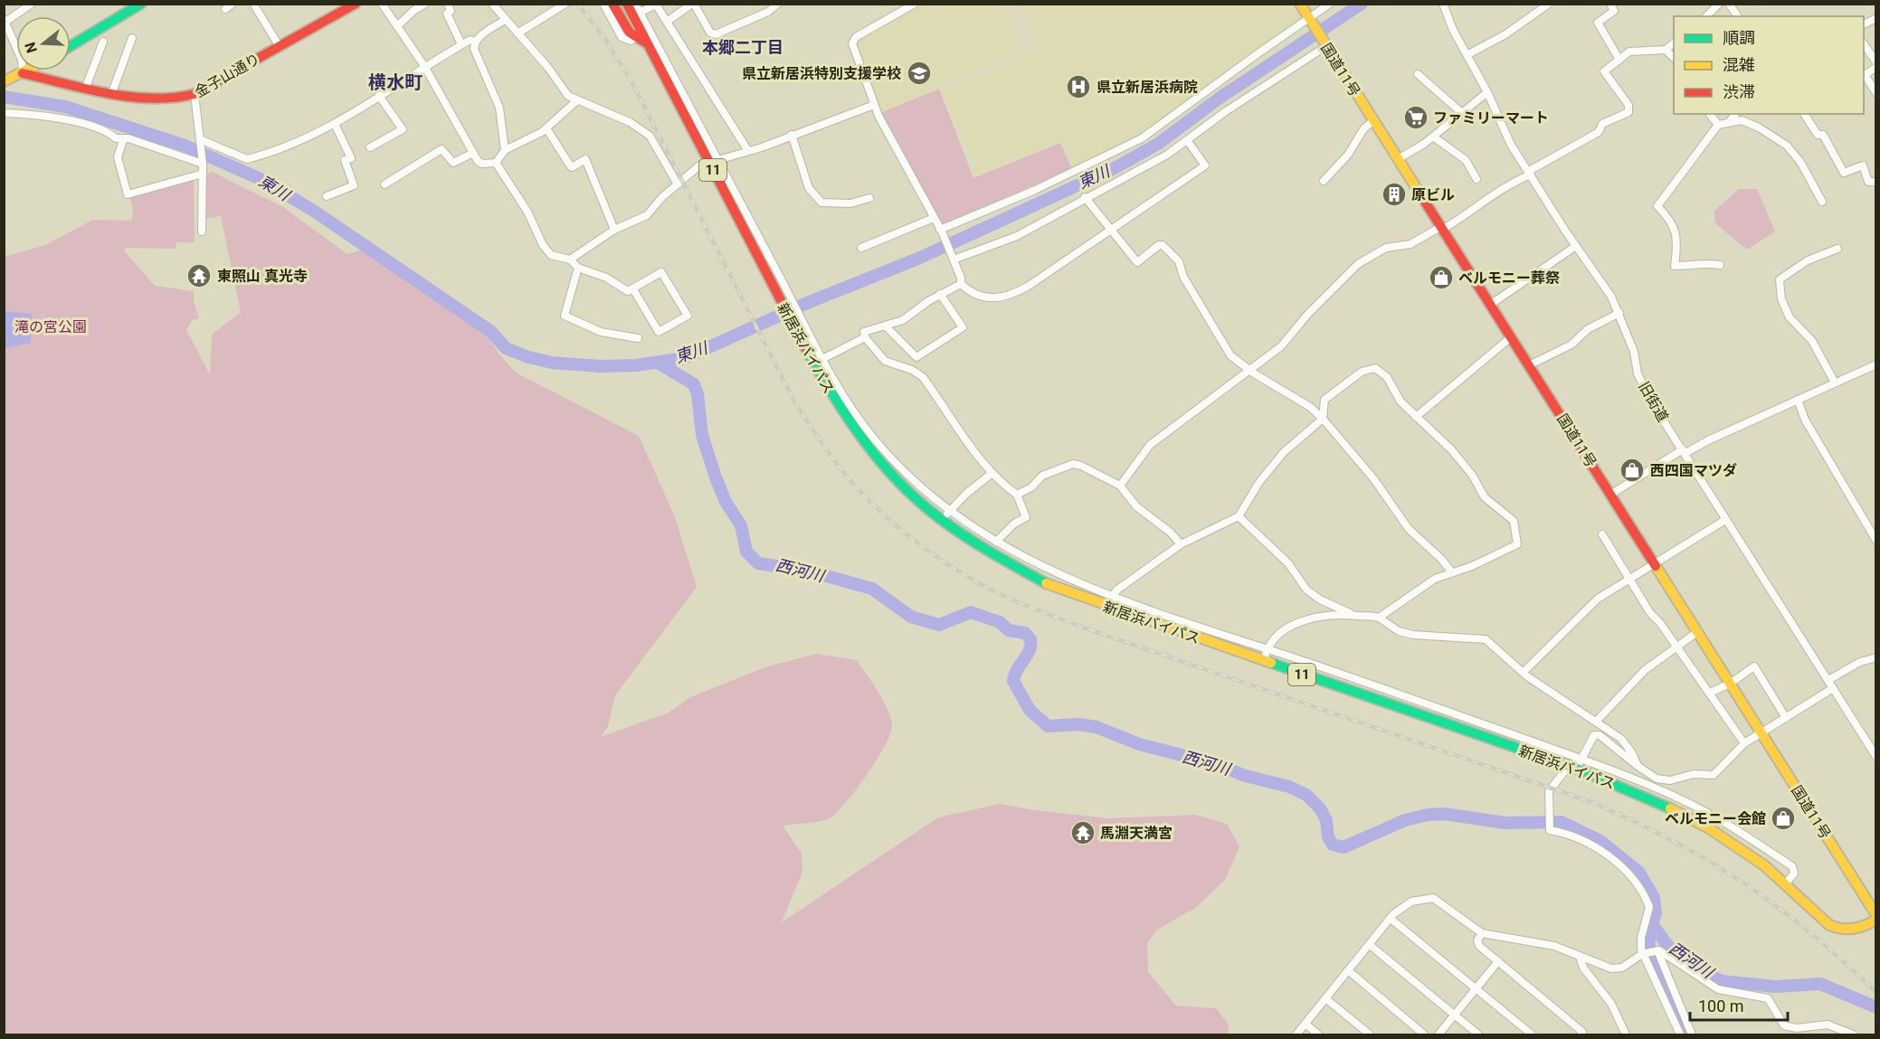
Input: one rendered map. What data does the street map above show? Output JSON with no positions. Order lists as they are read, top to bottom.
{
  "streets": {
    "main road": [
      "国道11号",
      "金子山通り",
      "11",
      "新居浜バイパス"
    ],
    "street": ["旧街道"]
  },
  "crossings": [
    ["国道11号", "新居浜バイパス"]
  ],
  "districts": ["本郷二丁目", "横水町"],
  "water": ["東川", "西河川"],
  "parks": ["滝の宮公園"],
  "places": {
    "school or university": ["県立新居浜特別支援学校"],
    "hospital": ["県立新居浜病院"],
    "supermarket": ["ファミリーマート"],
    "building": ["原ビル"],
    "temple": ["東照山 真光寺", "馬淵天満宮"],
    "shop": ["ベルモニー葬祭", "西四国マツダ", "ベルモニー会館"]
  },
  "legend": ["順調", "混雑", "渋滞"],
  "scale_bar": "100 m",
  "north": "left"
}
